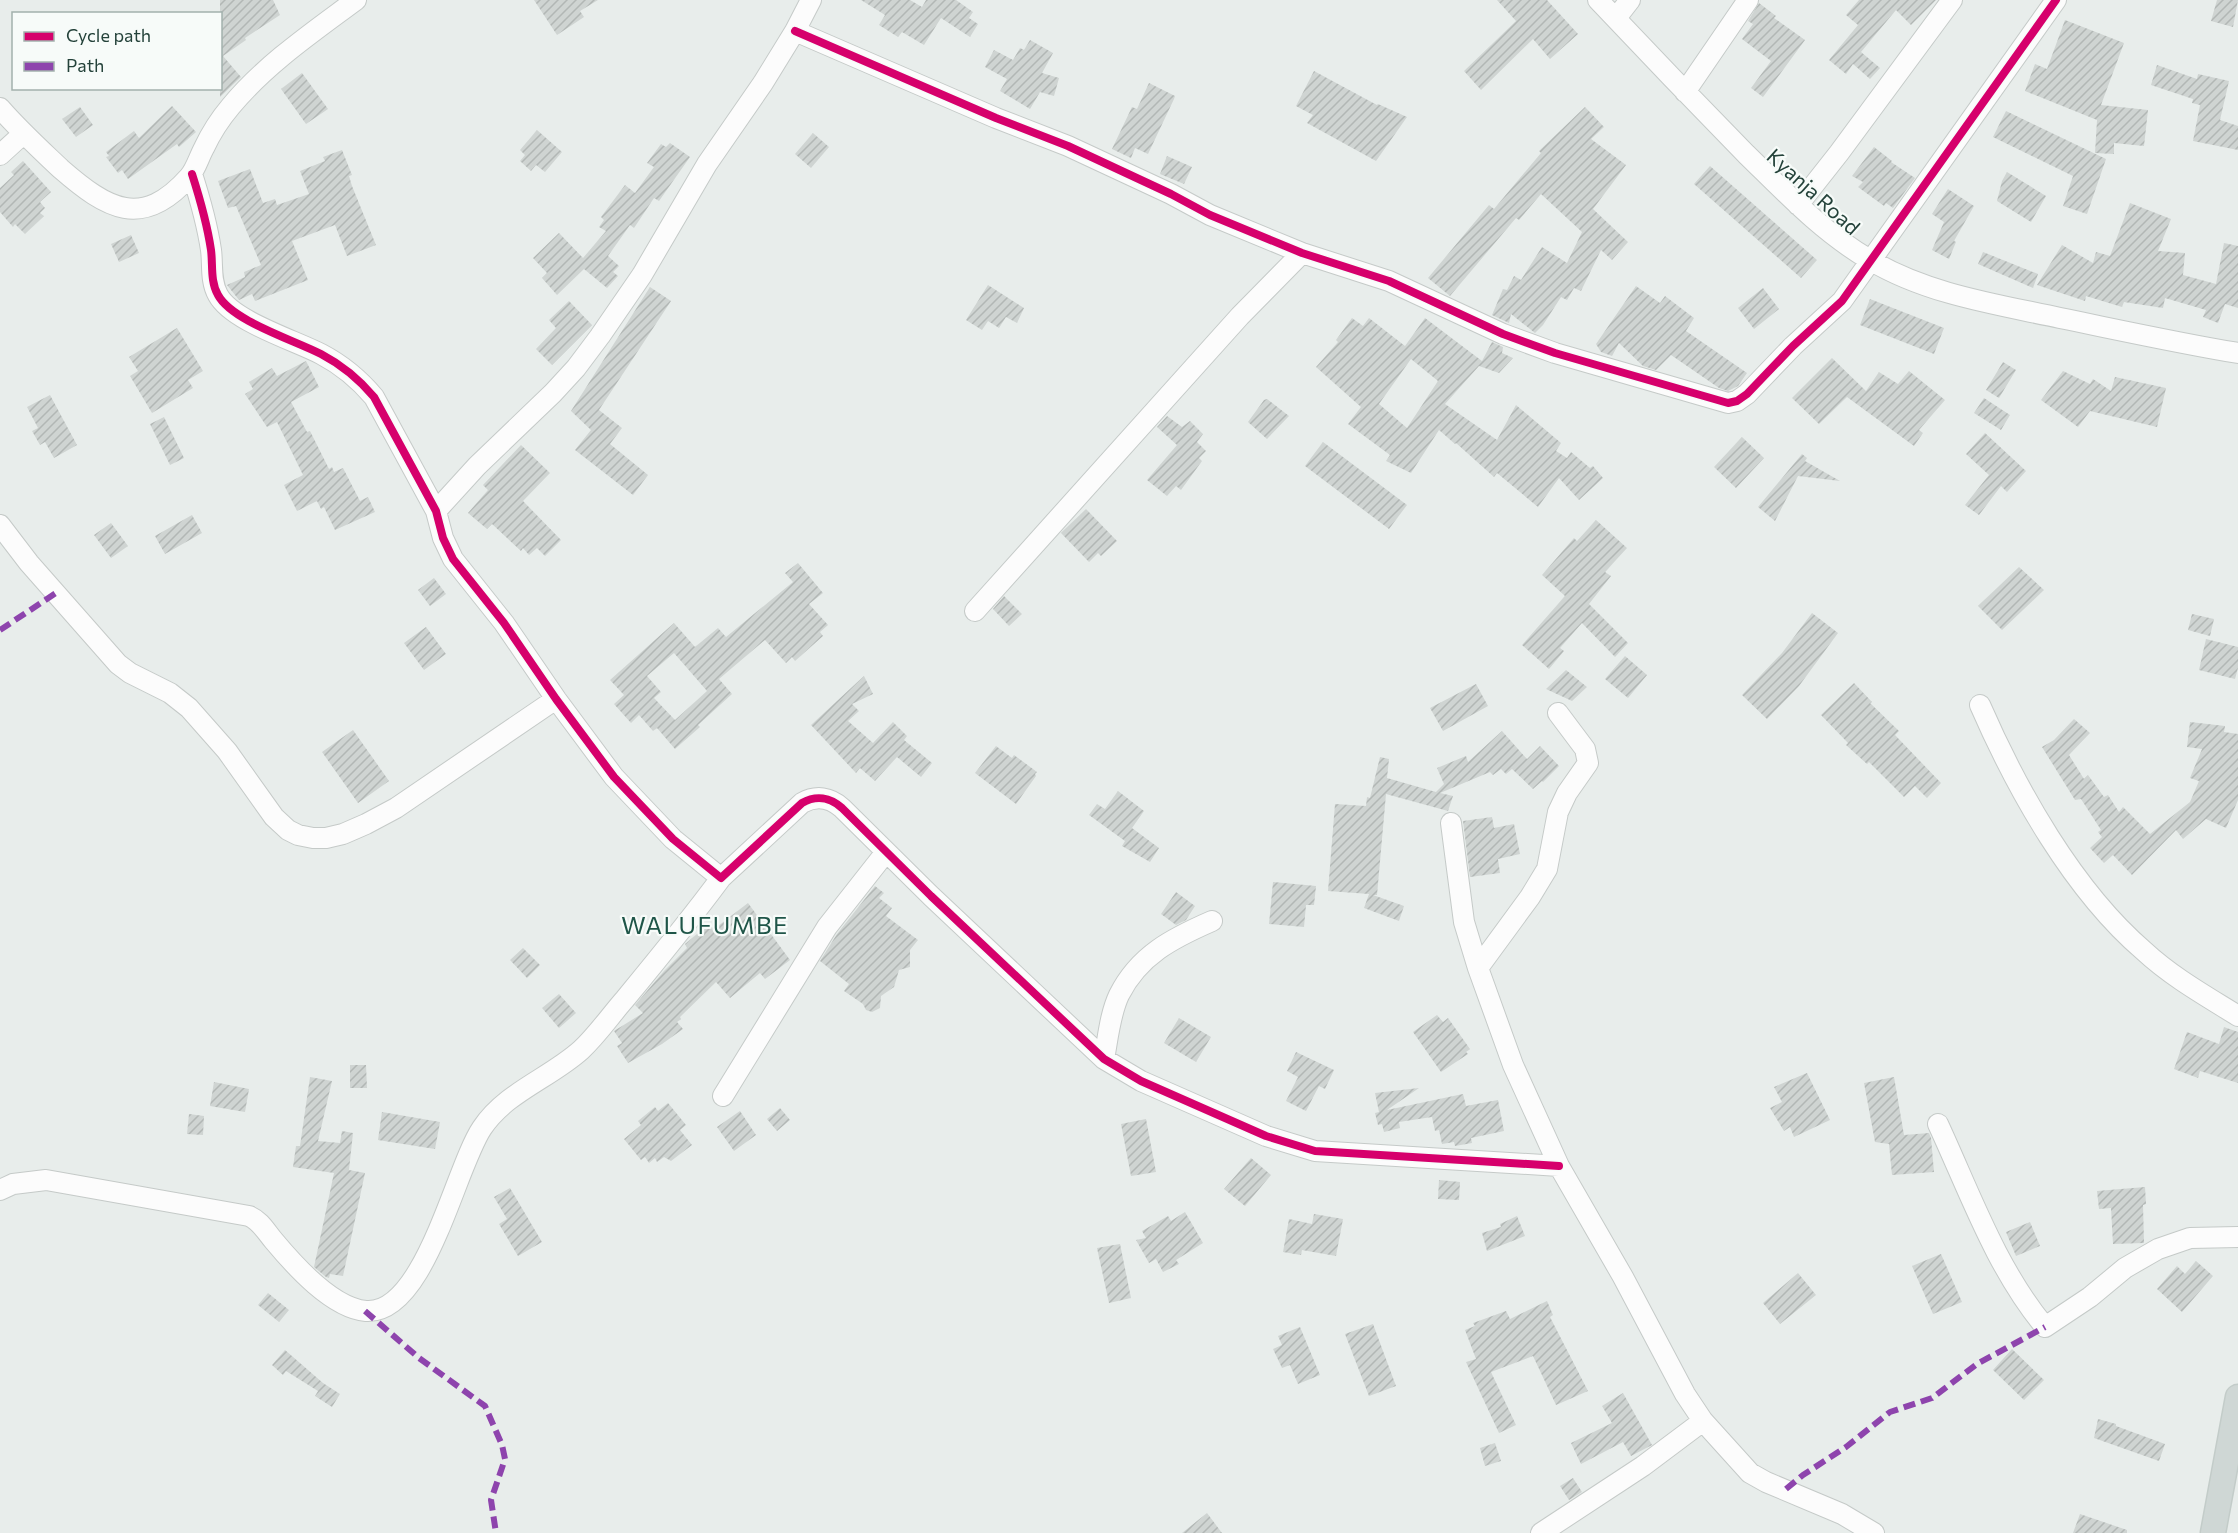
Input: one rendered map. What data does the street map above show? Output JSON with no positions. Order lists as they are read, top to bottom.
{
  "streets": {
    "street": ["Kyanja Road"]
  },
  "districts": ["WALUFUMBE"],
  "legend": ["Cycle path", "Path"]
}
